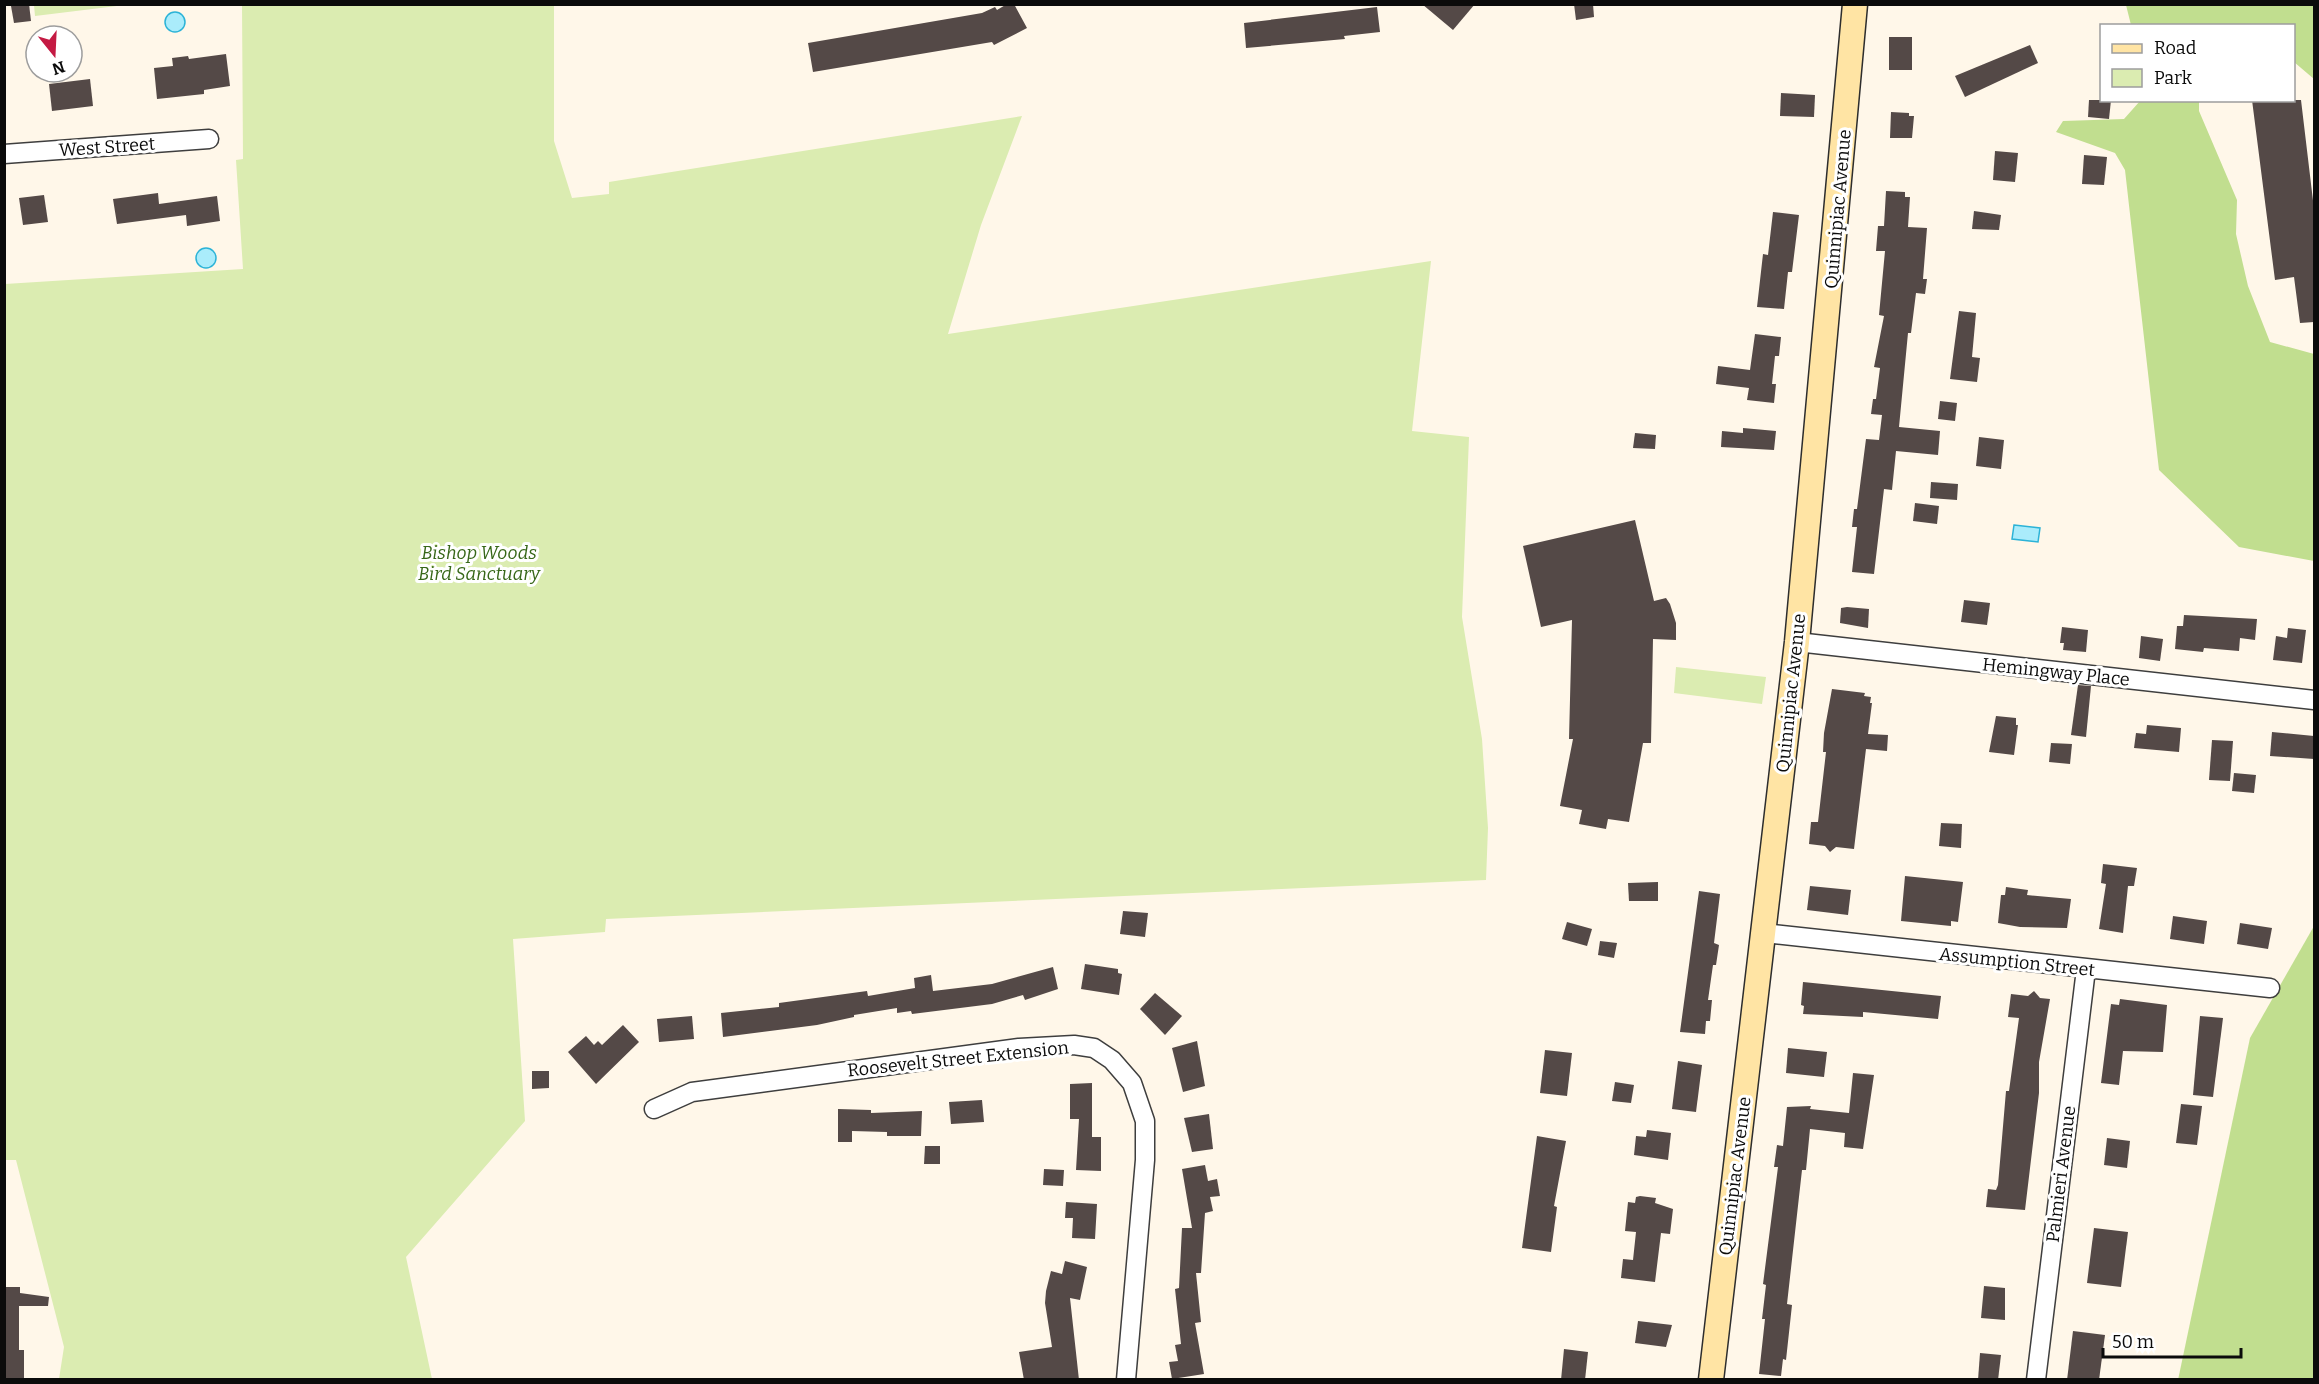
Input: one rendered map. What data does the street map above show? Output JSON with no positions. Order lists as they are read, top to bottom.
{
  "streets": {
    "main road": ["Quinnipiac Avenue"],
    "street": [
      "West Street",
      "Hemingway Place",
      "Assumption Street",
      "Roosevelt Street Extension",
      "Palmieri Avenue"
    ]
  },
  "crossings": [
    ["Quinnipiac Avenue", "Hemingway Place"],
    ["Quinnipiac Avenue", "Assumption Street"],
    ["Assumption Street", "Palmieri Avenue"]
  ],
  "parks": ["Bishop Woods Bird Sanctuary"],
  "legend": ["Road", "Park"],
  "scale_bar": "50 m",
  "north": "bottom"
}
